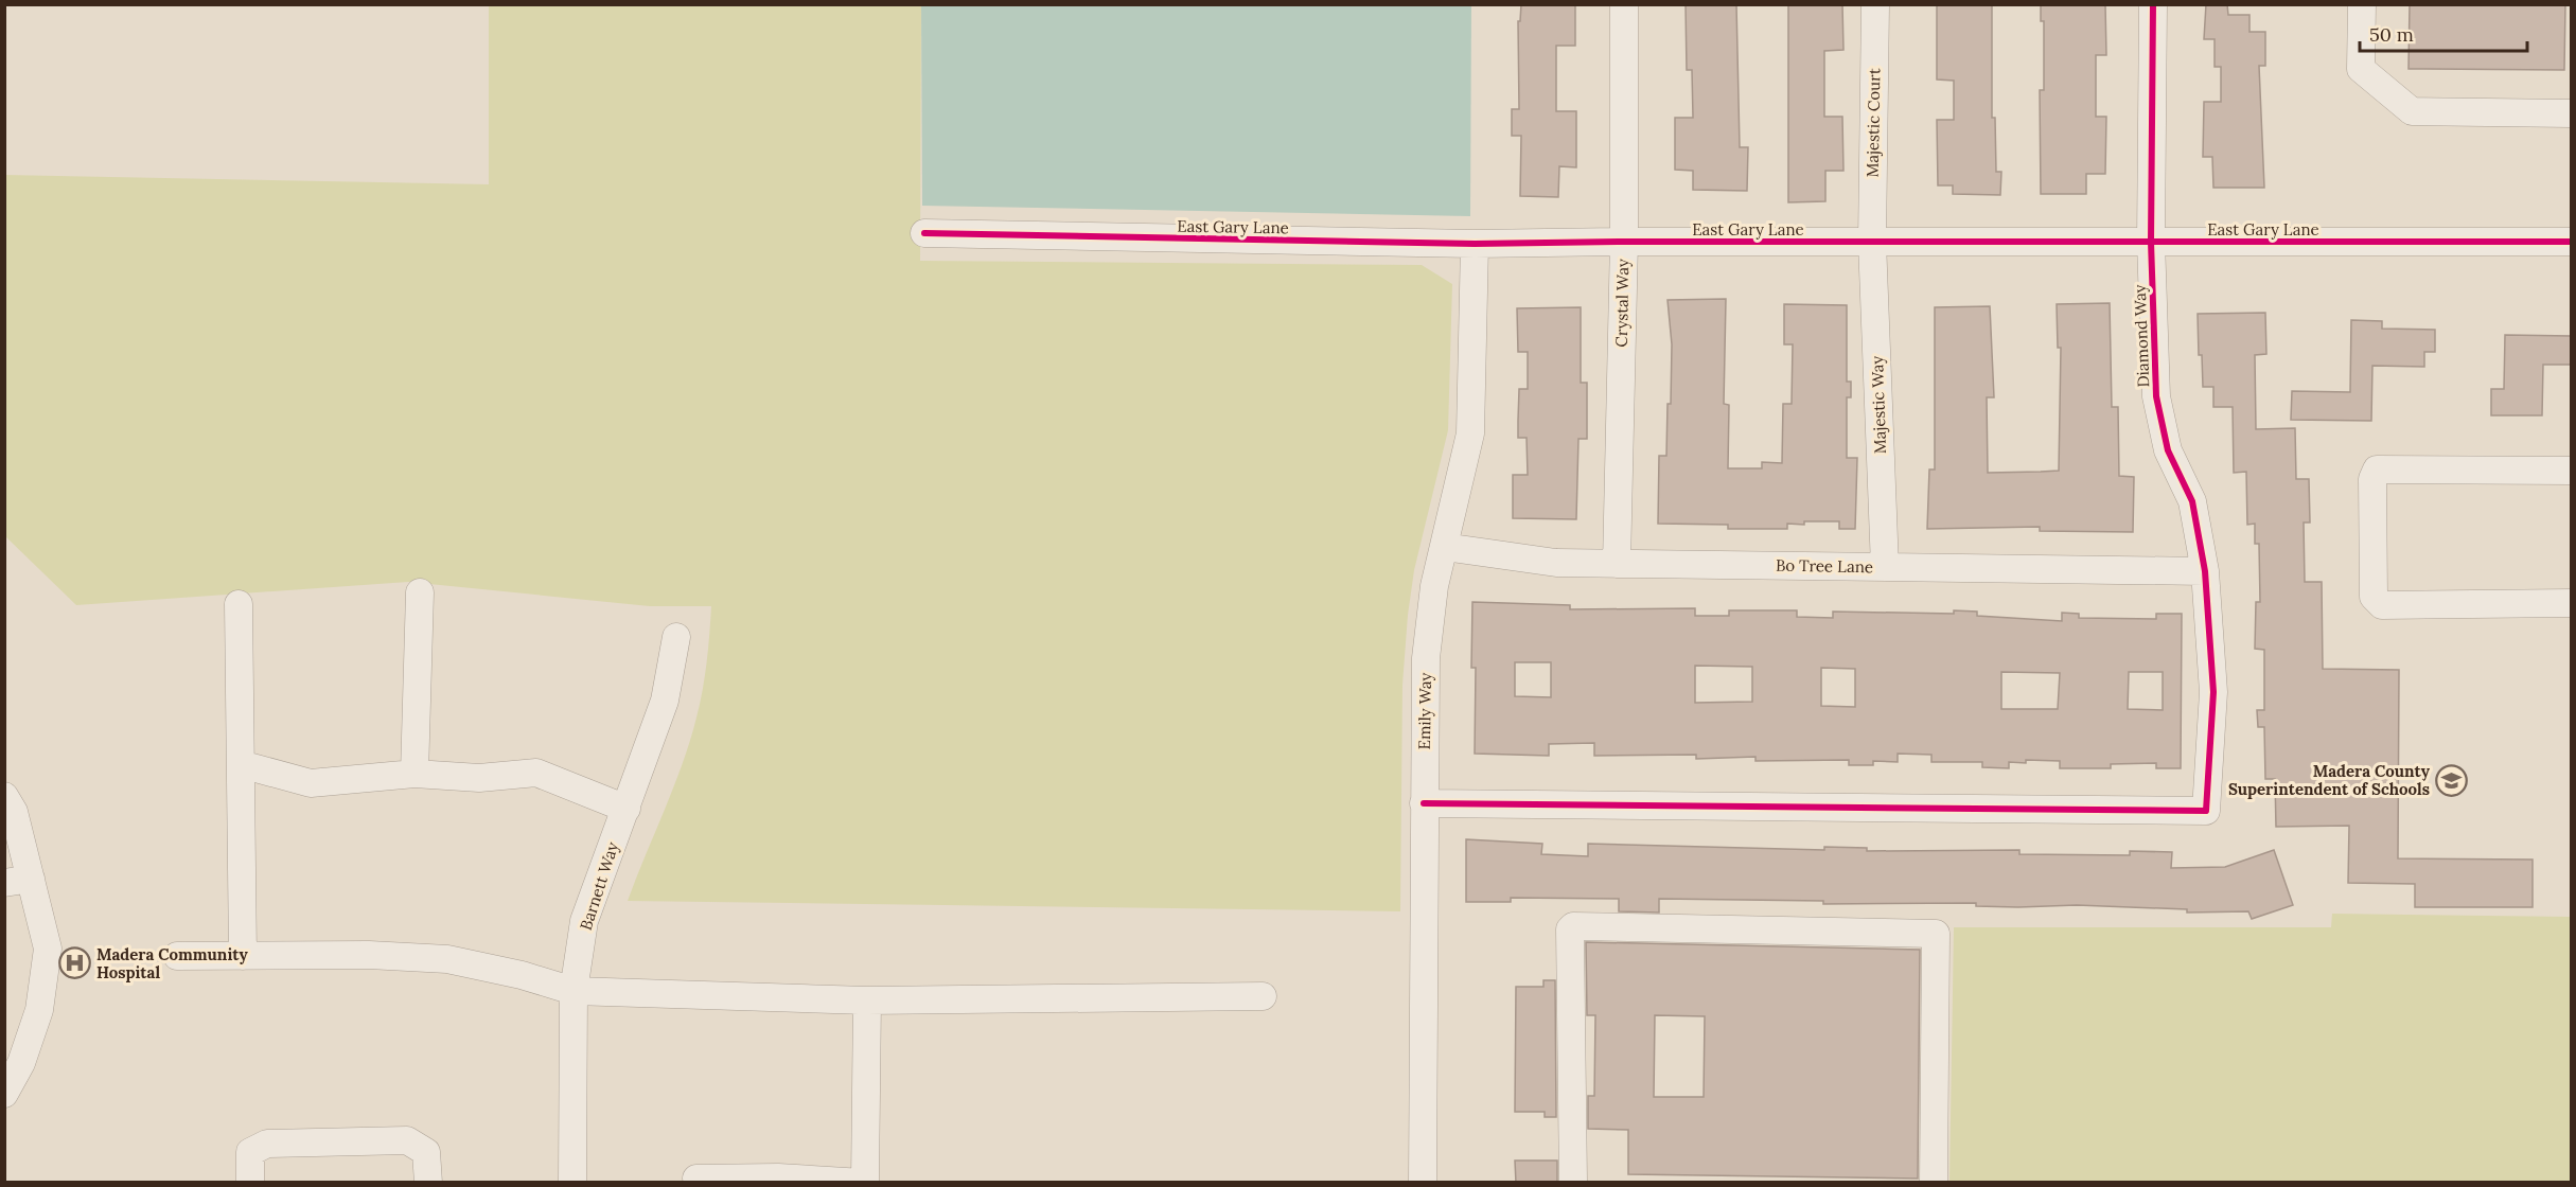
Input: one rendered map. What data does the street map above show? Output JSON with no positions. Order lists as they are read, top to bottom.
{
  "streets": {
    "street": [
      "Majestic Court",
      "East Gary Lane",
      "Crystal Way",
      "Diamond Way",
      "Majestic Way",
      "Bo Tree Lane",
      "Emily Way",
      "Barnett Way"
    ]
  },
  "crossings": [
    ["Majestic Court", "East Gary Lane"],
    ["Majestic Court", "Majestic Way"],
    ["East Gary Lane", "Crystal Way"],
    ["East Gary Lane", "Diamond Way"],
    ["East Gary Lane", "Majestic Way"],
    ["East Gary Lane", "Emily Way"],
    ["Crystal Way", "Bo Tree Lane"],
    ["Diamond Way", "Bo Tree Lane"],
    ["Diamond Way", "Emily Way"],
    ["Majestic Way", "Bo Tree Lane"],
    ["Bo Tree Lane", "Emily Way"]
  ],
  "places": {
    "school or university": ["Madera County Superintendent of Schools"],
    "hospital": ["Madera Community Hospital"]
  },
  "scale_bar": "50 m"
}
